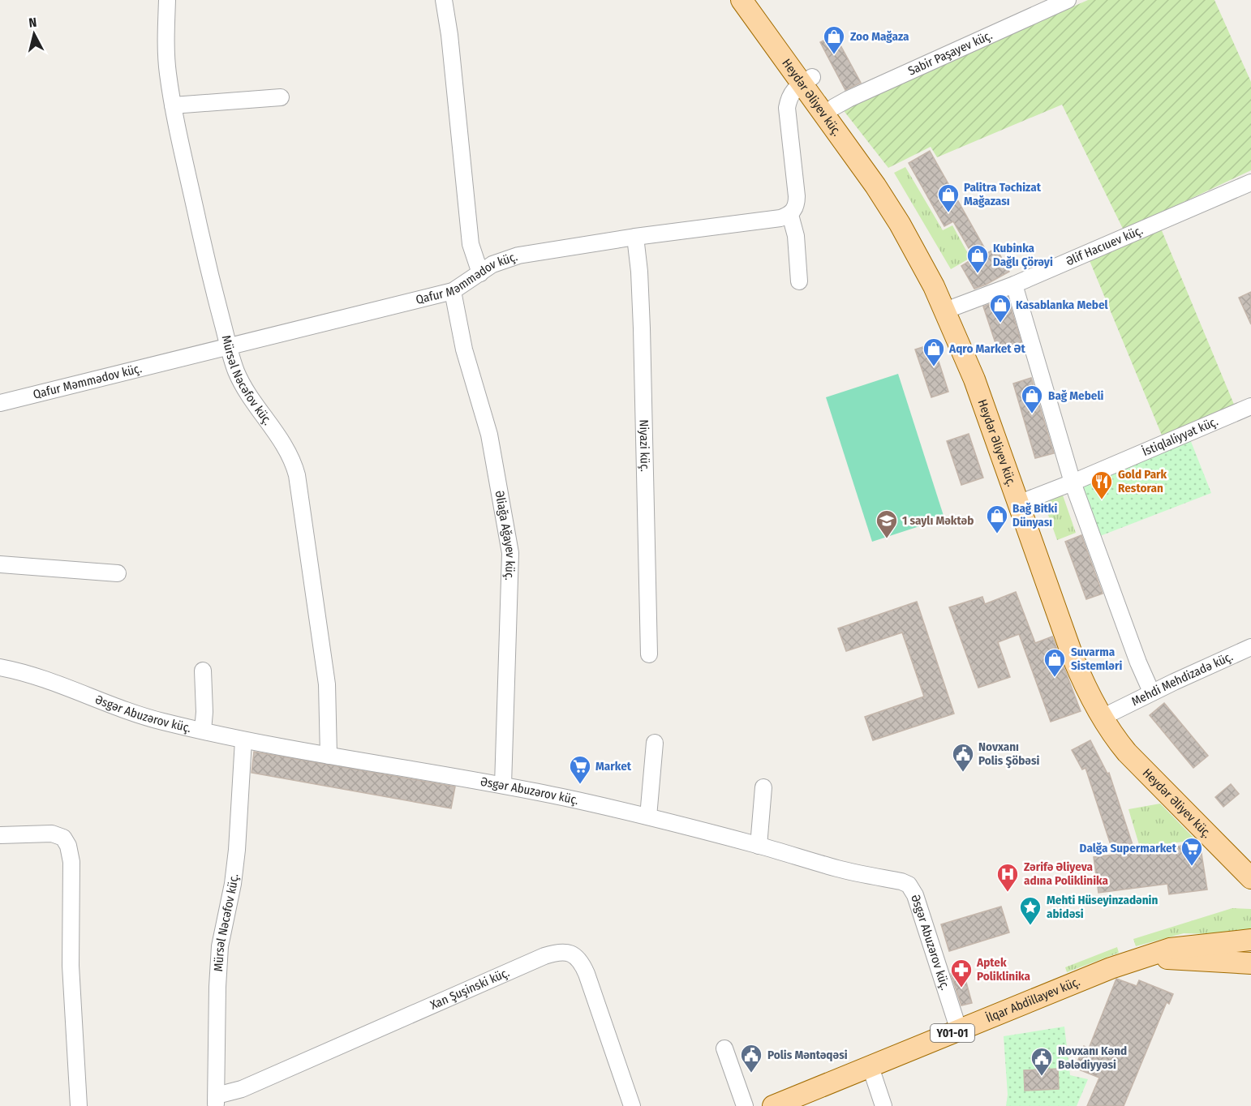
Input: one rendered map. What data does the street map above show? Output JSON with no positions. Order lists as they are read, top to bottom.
{
  "streets": {
    "main road": ["Heydər Əliyev küç.", "İlqar Abdillayev küç.", "Y01-01"],
    "street": [
      "Sabir Paşayev küç.",
      "Əlif Hacıuev küç.",
      "Qafur Məmmədov küç.",
      "Mürsəl Nəcəfov küç.",
      "İstiqlaliyyət küç.",
      "Niyazi küç.",
      "Əliağa Ağayev küç.",
      "Mehdi Mehdizadə küç.",
      "Əsgər Abuzərov küç.",
      "Xan Şuşinski küç."
    ]
  },
  "crossings": [
    ["Sabir Paşayev küç.", "Heydər Əliyev küç."],
    ["Heydər Əliyev küç.", "Əlif Hacıuev küç."],
    ["Heydər Əliyev küç.", "İstiqlaliyyət küç."],
    ["Heydər Əliyev küç.", "Mehdi Mehdizadə küç."],
    ["Qafur Məmmədov küç.", "Mürsəl Nəcəfov küç."],
    ["Qafur Məmmədov küç.", "Niyazi küç."],
    ["Qafur Məmmədov küç.", "Əliağa Ağayev küç."],
    ["Mürsəl Nəcəfov küç.", "Əsgər Abuzərov küç."],
    ["Mürsəl Nəcəfov küç.", "Xan Şuşinski küç."],
    ["Əliağa Ağayev küç.", "Əsgər Abuzərov küç."],
    ["Əsgər Abuzərov küç.", "İlqar Abdillayev küç."]
  ],
  "places": {
    "shop": [
      "Zoo Mağaza",
      "Palitra Təchizat Mağazası",
      "Kubinka Dağlı Çörəyi",
      "Kasablanka Mebel",
      "Aqro Market Ət",
      "Bağ Mebeli",
      "Bağ Bitki Dünyası",
      "Suvarma Sistemləri"
    ],
    "restaurant": ["Gold Park Restoran"],
    "school or university": ["1 saylı Məktəb"],
    "public building": ["Novxanı Polis Şöbəsi", "Polis Məntəqəsi", "Novxanı Kənd Bələdiyyəsi"],
    "supermarket": ["Market", "Dalğa Supermarket"],
    "hospital": ["Zərifə Əliyeva adına Poliklinika"],
    "place": ["Mehti Hüseyinzadənin abidəsi"],
    "pharmacy": ["Aptek Poliklinika"]
  },
  "north": "top"
}
